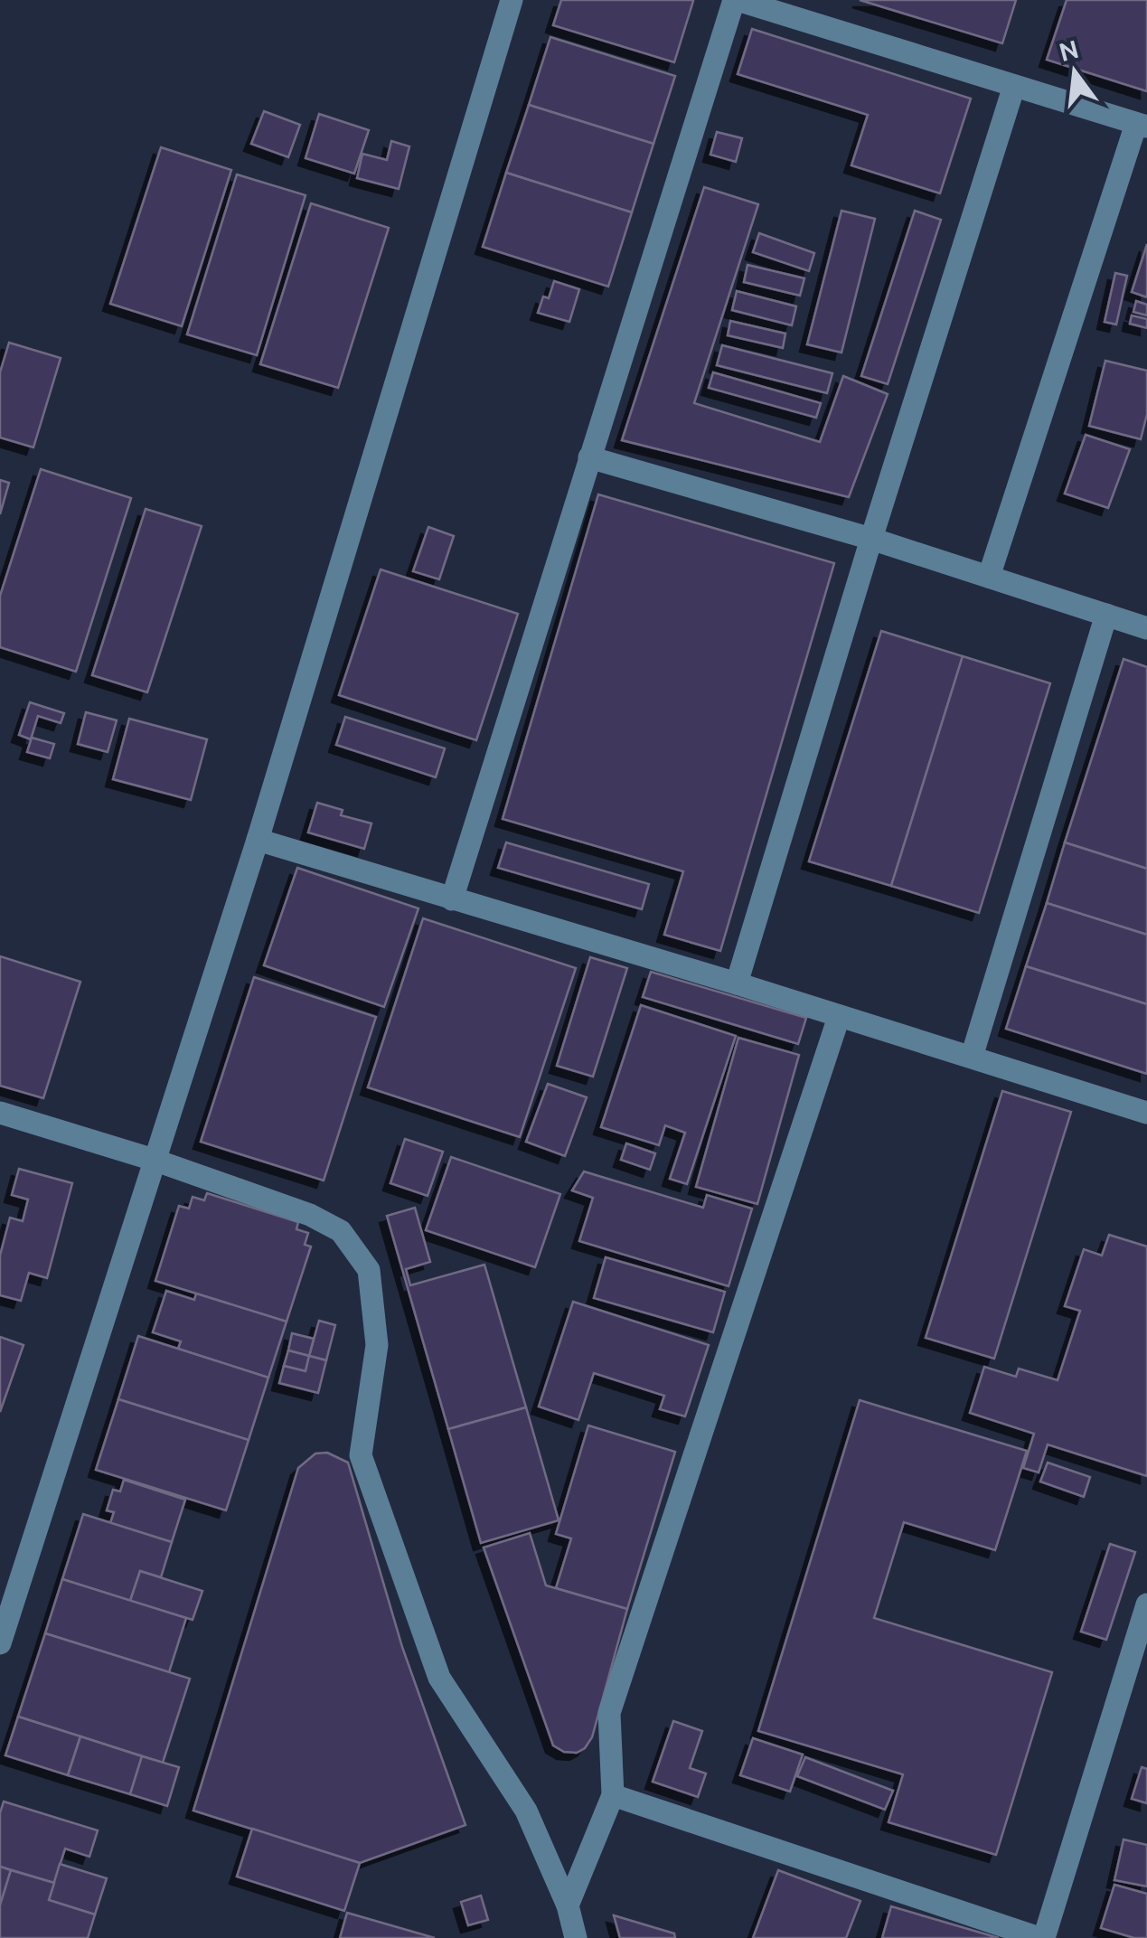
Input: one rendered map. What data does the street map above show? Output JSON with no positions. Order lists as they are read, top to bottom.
{
  "north": "top"
}
